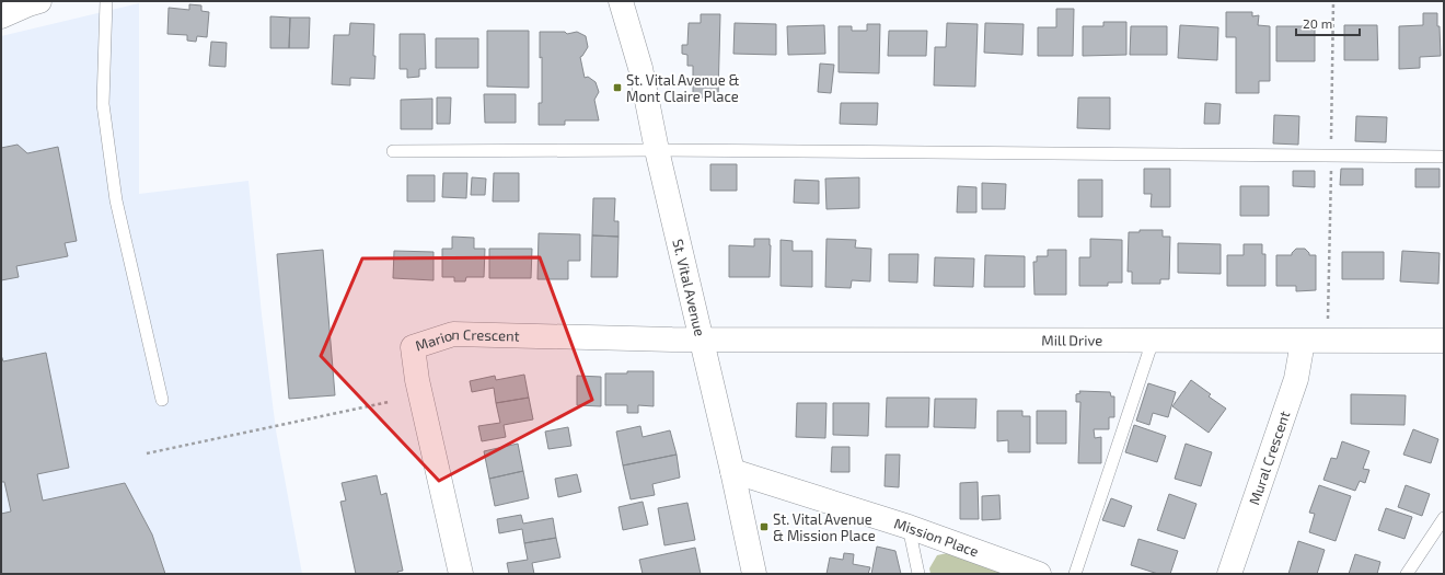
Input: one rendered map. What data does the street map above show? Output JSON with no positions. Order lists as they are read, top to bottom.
{
  "streets": {
    "street": [
      "St. Vital Avenue",
      "Mill Drive",
      "Marion Crescent",
      "Mural Crescent",
      "Mission Place"
    ]
  },
  "crossings": [
    ["St. Vital Avenue", "Mill Drive"],
    ["St. Vital Avenue", "Marion Crescent"],
    ["St. Vital Avenue", "Mission Place"],
    ["Mill Drive", "Marion Crescent"],
    ["Mill Drive", "Mural Crescent"]
  ],
  "places": {
    "transit": ["St. Vital Avenue & Mont Claire Place", "St. Vital Avenue & Mission Place"]
  },
  "scale_bar": "20 m"
}
